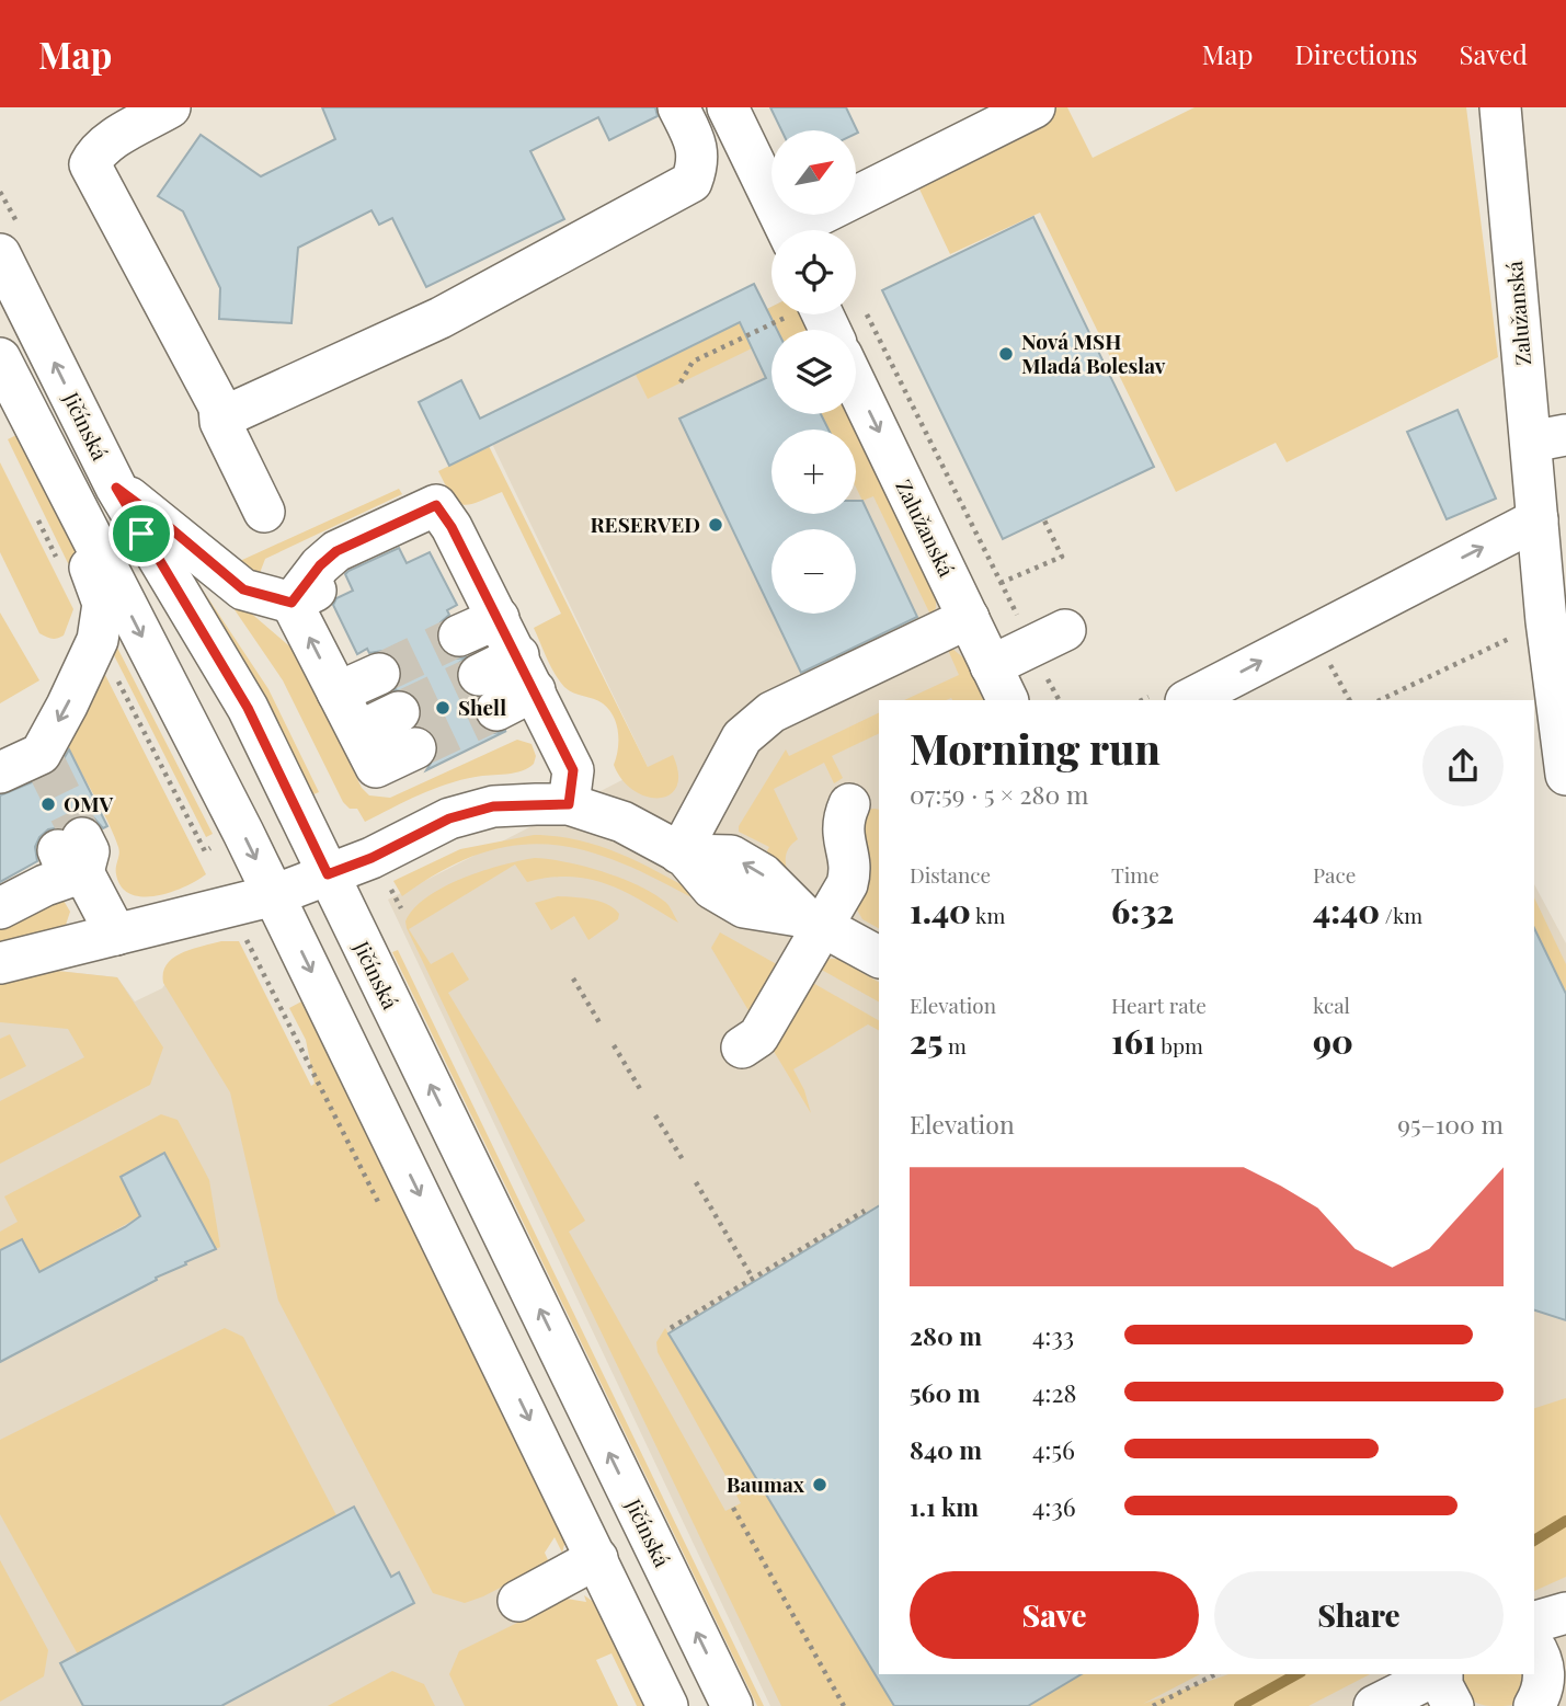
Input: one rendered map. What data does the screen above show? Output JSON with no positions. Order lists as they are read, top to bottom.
{
  "streets": {
    "street": ["Zalužanská", "Jičínská"]
  },
  "places": [
    "Nová MSH Mladá Boleslav",
    "RESERVED",
    "Shell",
    "OMV",
    "Baumax"
  ],
  "north": "top right",
  "page": {
    "header": "Map",
    "nav": ["Map", "Directions", "Saved"],
    "map_buttons": ["+", "−"],
    "heading": ["Morning run", "07:59 · 5 × 280 m"],
    "stats": [
      ["Distance", "1.40 km"],
      ["Time", "6:32"],
      ["Pace", "4:40 /km"],
      ["Elevation", "25 m"],
      ["Heart rate", "161 bpm"],
      ["kcal", "90"]
    ],
    "chart": ["Elevation", "95–100 m"],
    "list": [
      {
        "name": "280 m",
        "note": "4:33"
      },
      {
        "name": "560 m",
        "note": "4:28"
      },
      {
        "name": "840 m",
        "note": "4:56"
      },
      {
        "name": "1.1 km",
        "note": "4:36"
      }
    ],
    "buttons": ["Save", "Share"]
  }
}
